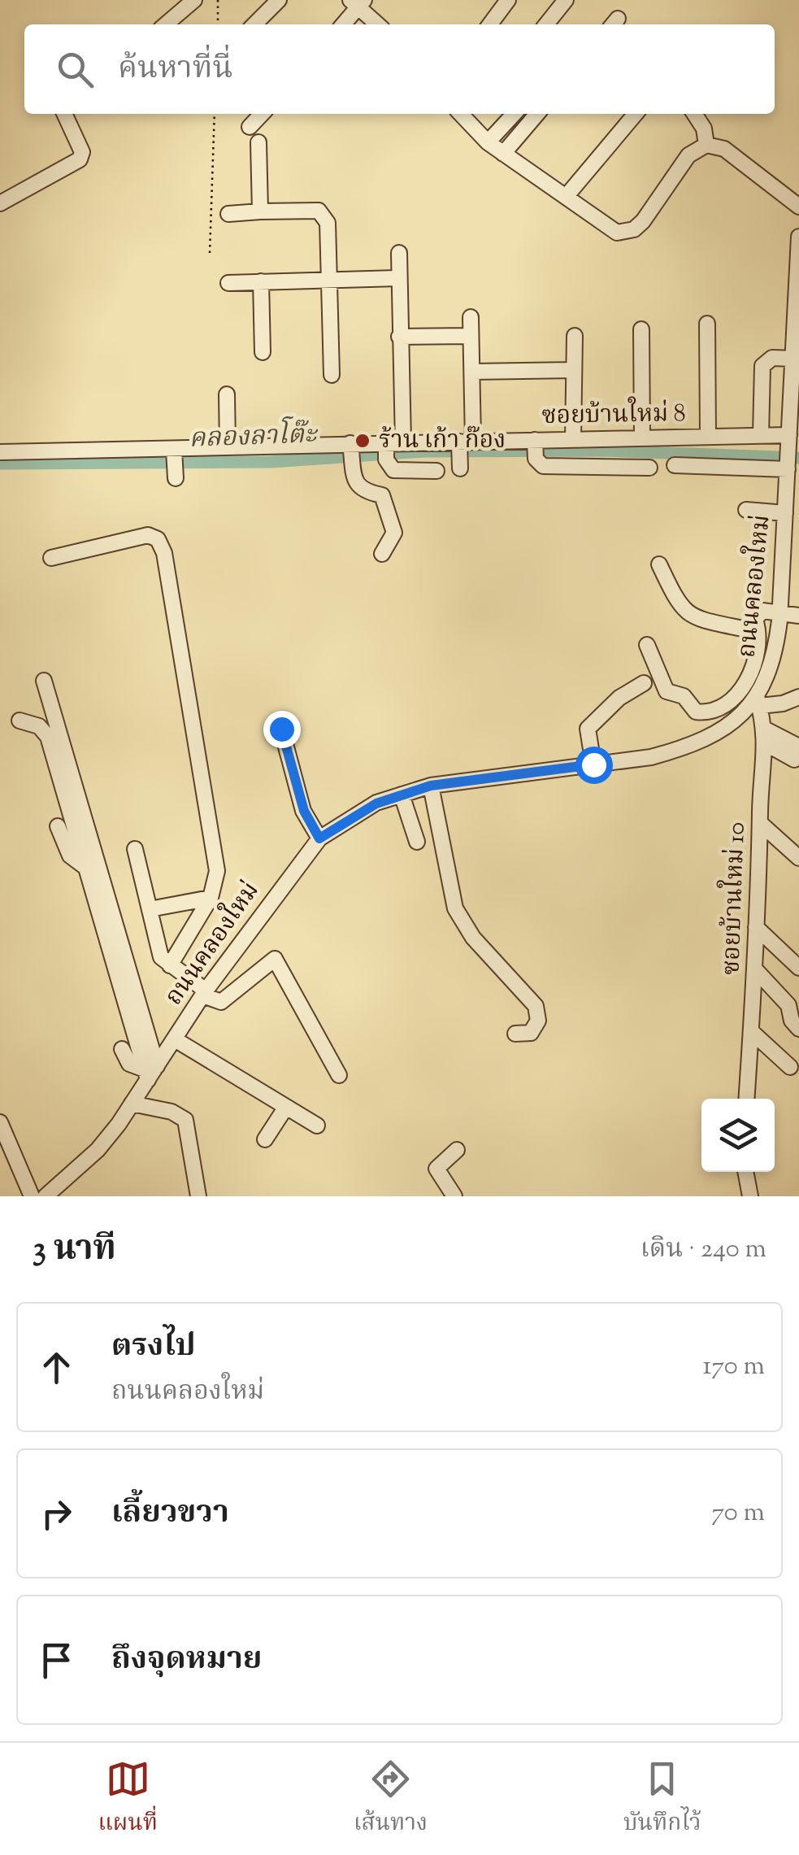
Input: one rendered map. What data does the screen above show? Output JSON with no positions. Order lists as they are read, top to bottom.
{
  "streets": {
    "street": ["ซอยบ้านใหม่ 8", "ถนนคลองใหม่", "ซอยบ้านใหม่ 10"]
  },
  "crossings": [
    ["ซอยบ้านใหม่ 8", "ถนนคลองใหม่"],
    ["ถนนคลองใหม่", "ซอยบ้านใหม่ 10"]
  ],
  "water": ["คลองลาโต๊ะ"],
  "places": ["ร้าน เก้า ก๊อง"],
  "page": {
    "search": "ค้นหาที่นี่",
    "heading": ["3 นาที", "เดิน · 240 m"],
    "list": [
      ["ตรงไป", "ถนนคลองใหม่", "170 m"],
      ["เลี้ยวขวา", "70 m"],
      "ถึงจุดหมาย"
    ],
    "nav": ["แผนที่", "เส้นทาง", "บันทึกไว้"]
  }
}
